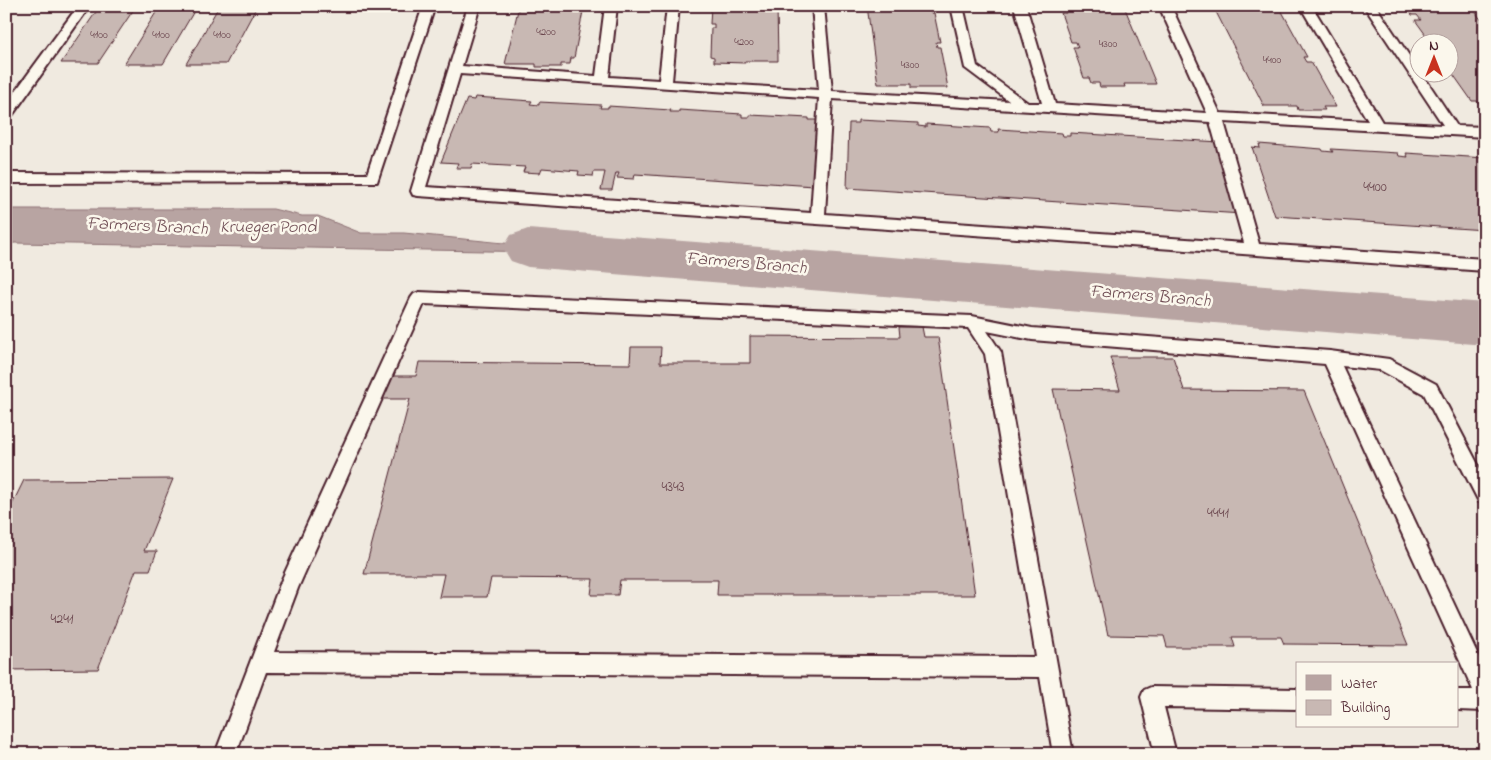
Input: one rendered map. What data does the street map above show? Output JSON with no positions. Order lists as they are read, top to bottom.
{
  "water": ["Farmers Branch", "Krueger Pond"],
  "house_numbers": [
    "4200",
    "4100",
    "4100",
    "4100",
    "4200",
    "4300",
    "4400",
    "4300",
    "4400",
    "4343",
    "4441",
    "4241"
  ],
  "legend": ["Water", "Building"],
  "north": "top"
}
